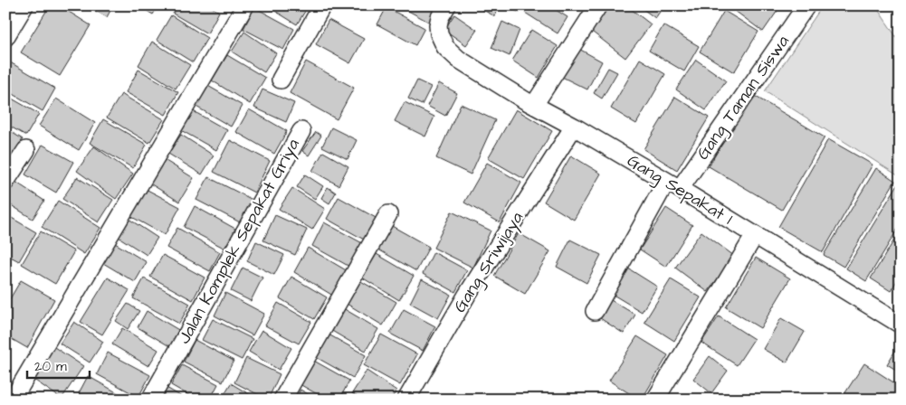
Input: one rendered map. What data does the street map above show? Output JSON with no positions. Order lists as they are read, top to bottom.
{
  "streets": {
    "street": [
      "Gang Taman Siswa",
      "Gang Sepakat 1",
      "Jalan Komplek Sepakat Griya",
      "Gang Sriwijaya"
    ]
  },
  "crossings": [
    ["Gang Taman Siswa", "Gang Sepakat 1"],
    ["Gang Sepakat 1", "Gang Sriwijaya"]
  ],
  "scale_bar": "20 m"
}
